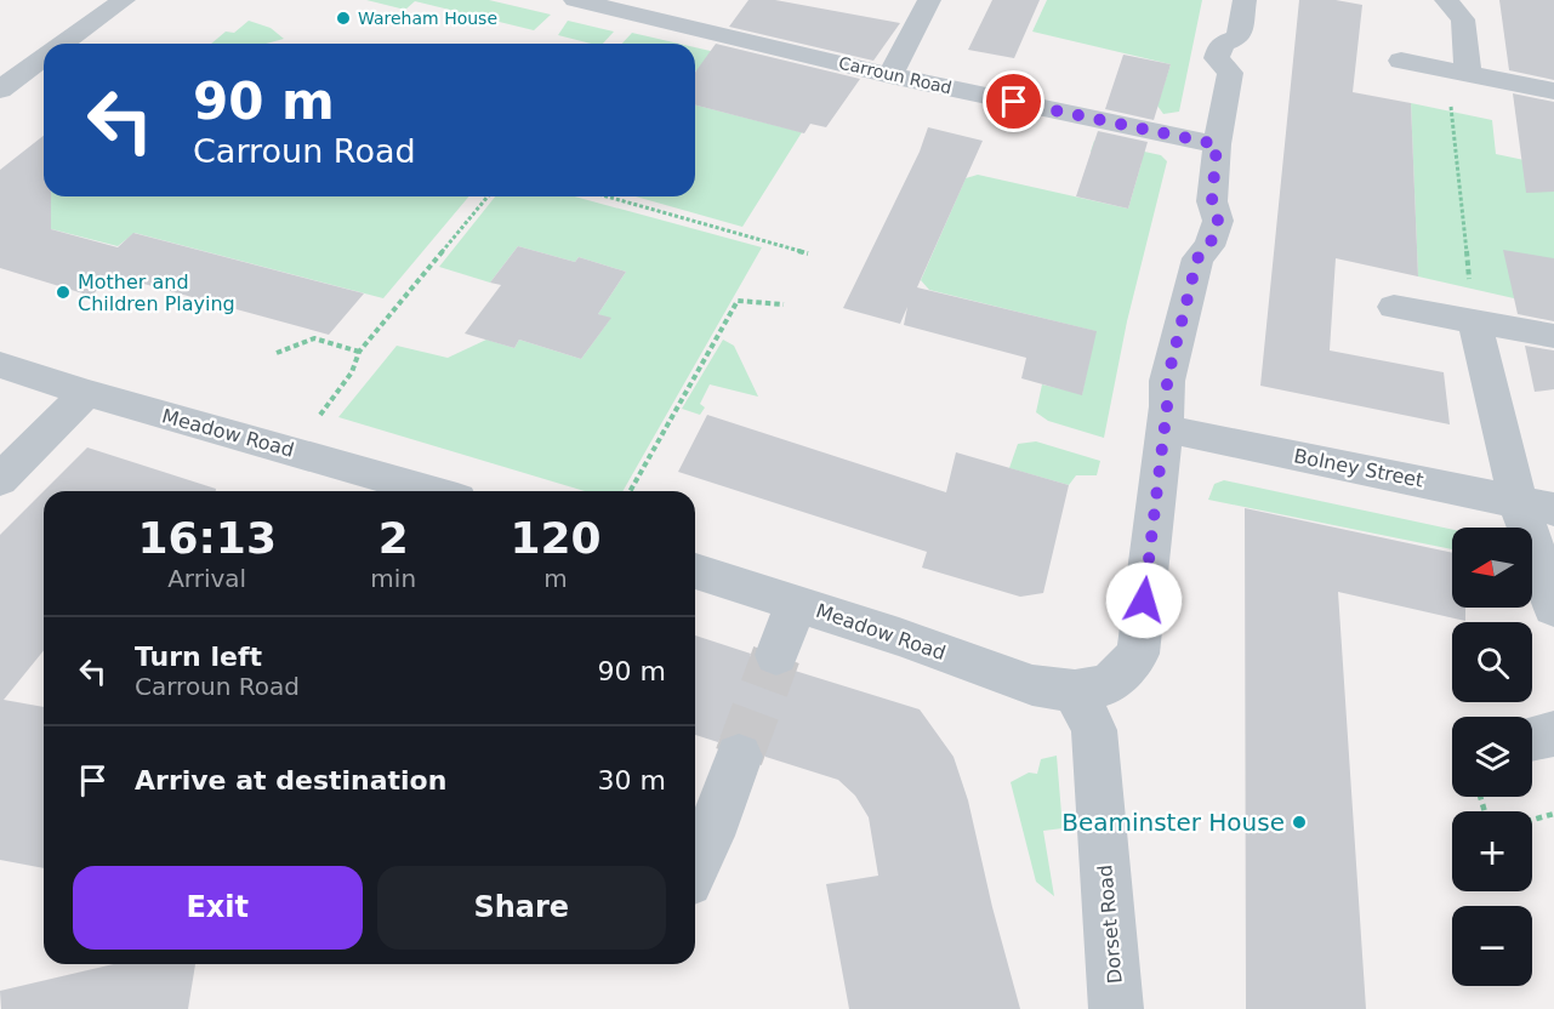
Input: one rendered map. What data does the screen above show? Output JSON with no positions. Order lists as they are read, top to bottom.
{
  "streets": {
    "street": [
      "Carroun Road",
      "Meadow Road",
      "Bolney Street",
      "Dorset Road"
    ]
  },
  "crossings": [
    ["Meadow Road", "Dorset Road"]
  ],
  "places": ["Wareham House", "Mother and Children Playing", "Beaminster House"],
  "north": "left",
  "page": {
    "turn": ["90 m", "Carroun Road"],
    "eta": [
      "16:13",
      "Arrival",
      "2",
      "min",
      "120",
      "m"
    ],
    "map_buttons": ["+", "−"],
    "list": [
      {
        "name": "Turn left",
        "note": "Carroun Road",
        "value": "90 m"
      },
      {
        "name": "Arrive at destination",
        "value": "30 m"
      }
    ],
    "buttons": ["Exit", "Share"]
  }
}
